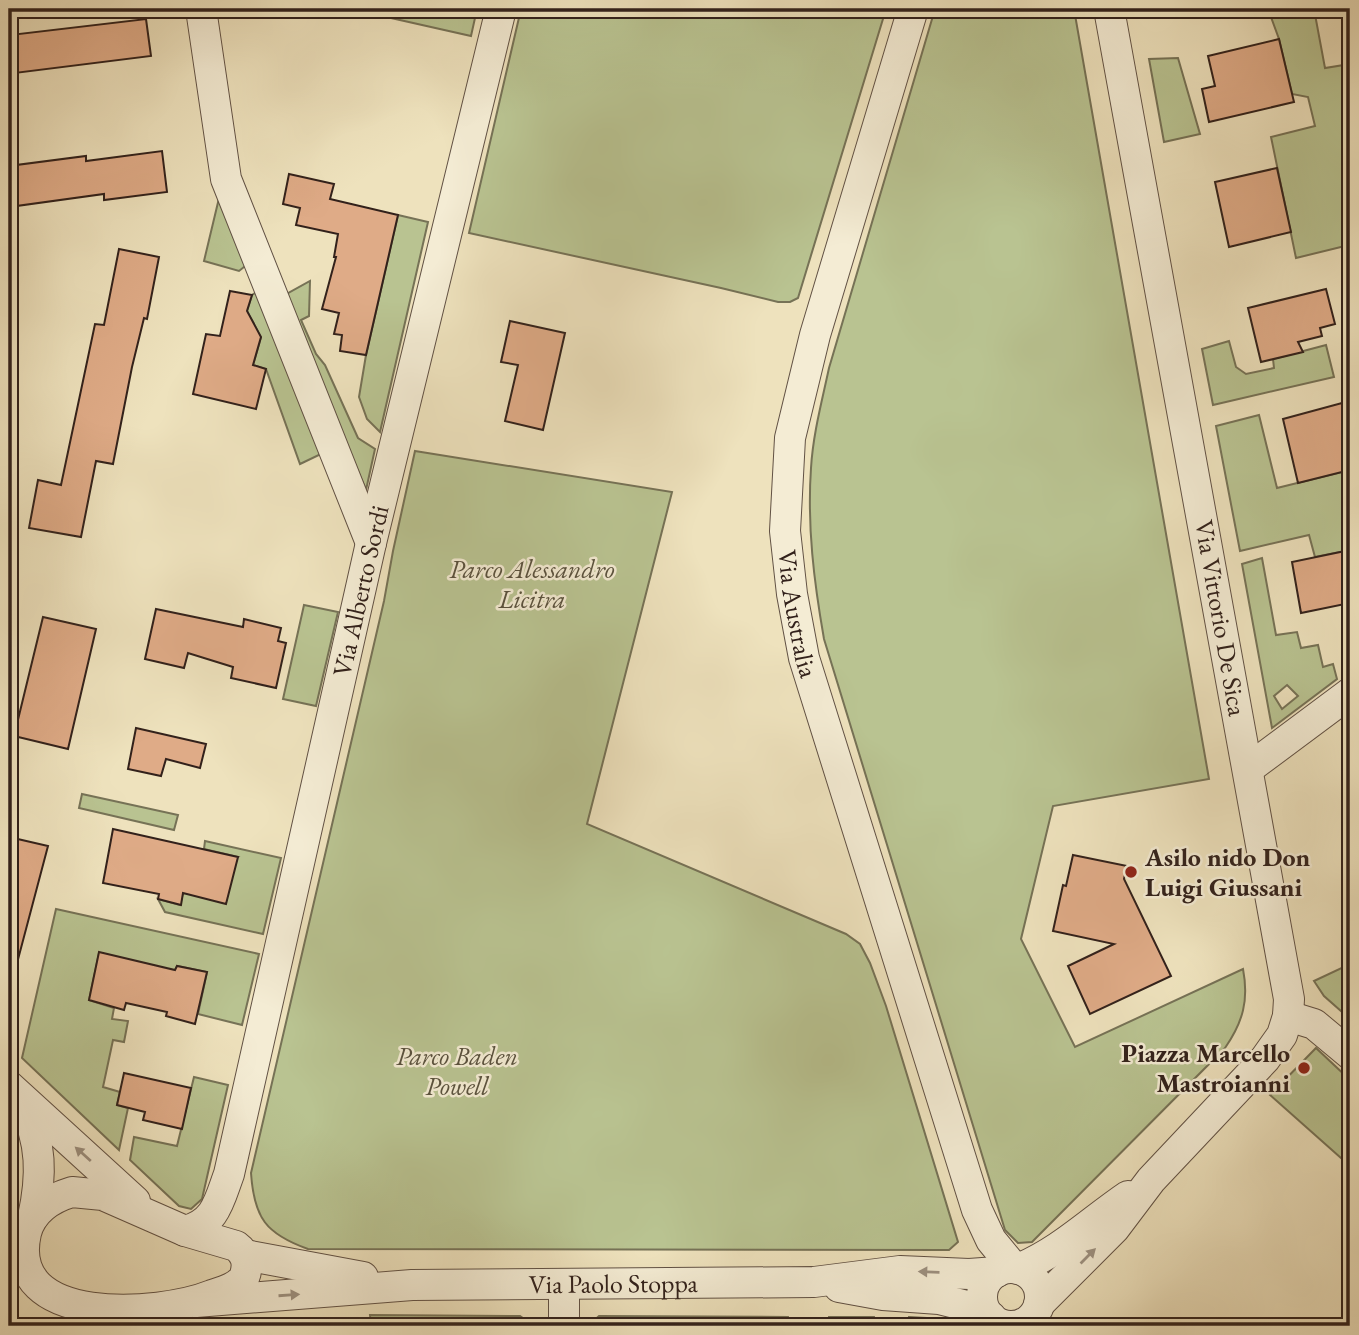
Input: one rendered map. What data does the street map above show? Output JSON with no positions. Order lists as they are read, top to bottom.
{
  "streets": {
    "street": [
      "Via Alberto Sordi",
      "Via Australia",
      "Via Vittorio De Sica",
      "Via Paolo Stoppa"
    ]
  },
  "crossings": [
    ["Via Alberto Sordi", "Via Paolo Stoppa"]
  ],
  "parks": ["Parco Alessandro Licitra", "Parco Baden Powell"],
  "places": ["Asilo nido Don Luigi Giussani", "Piazza Marcello Mastroianni"]
}
